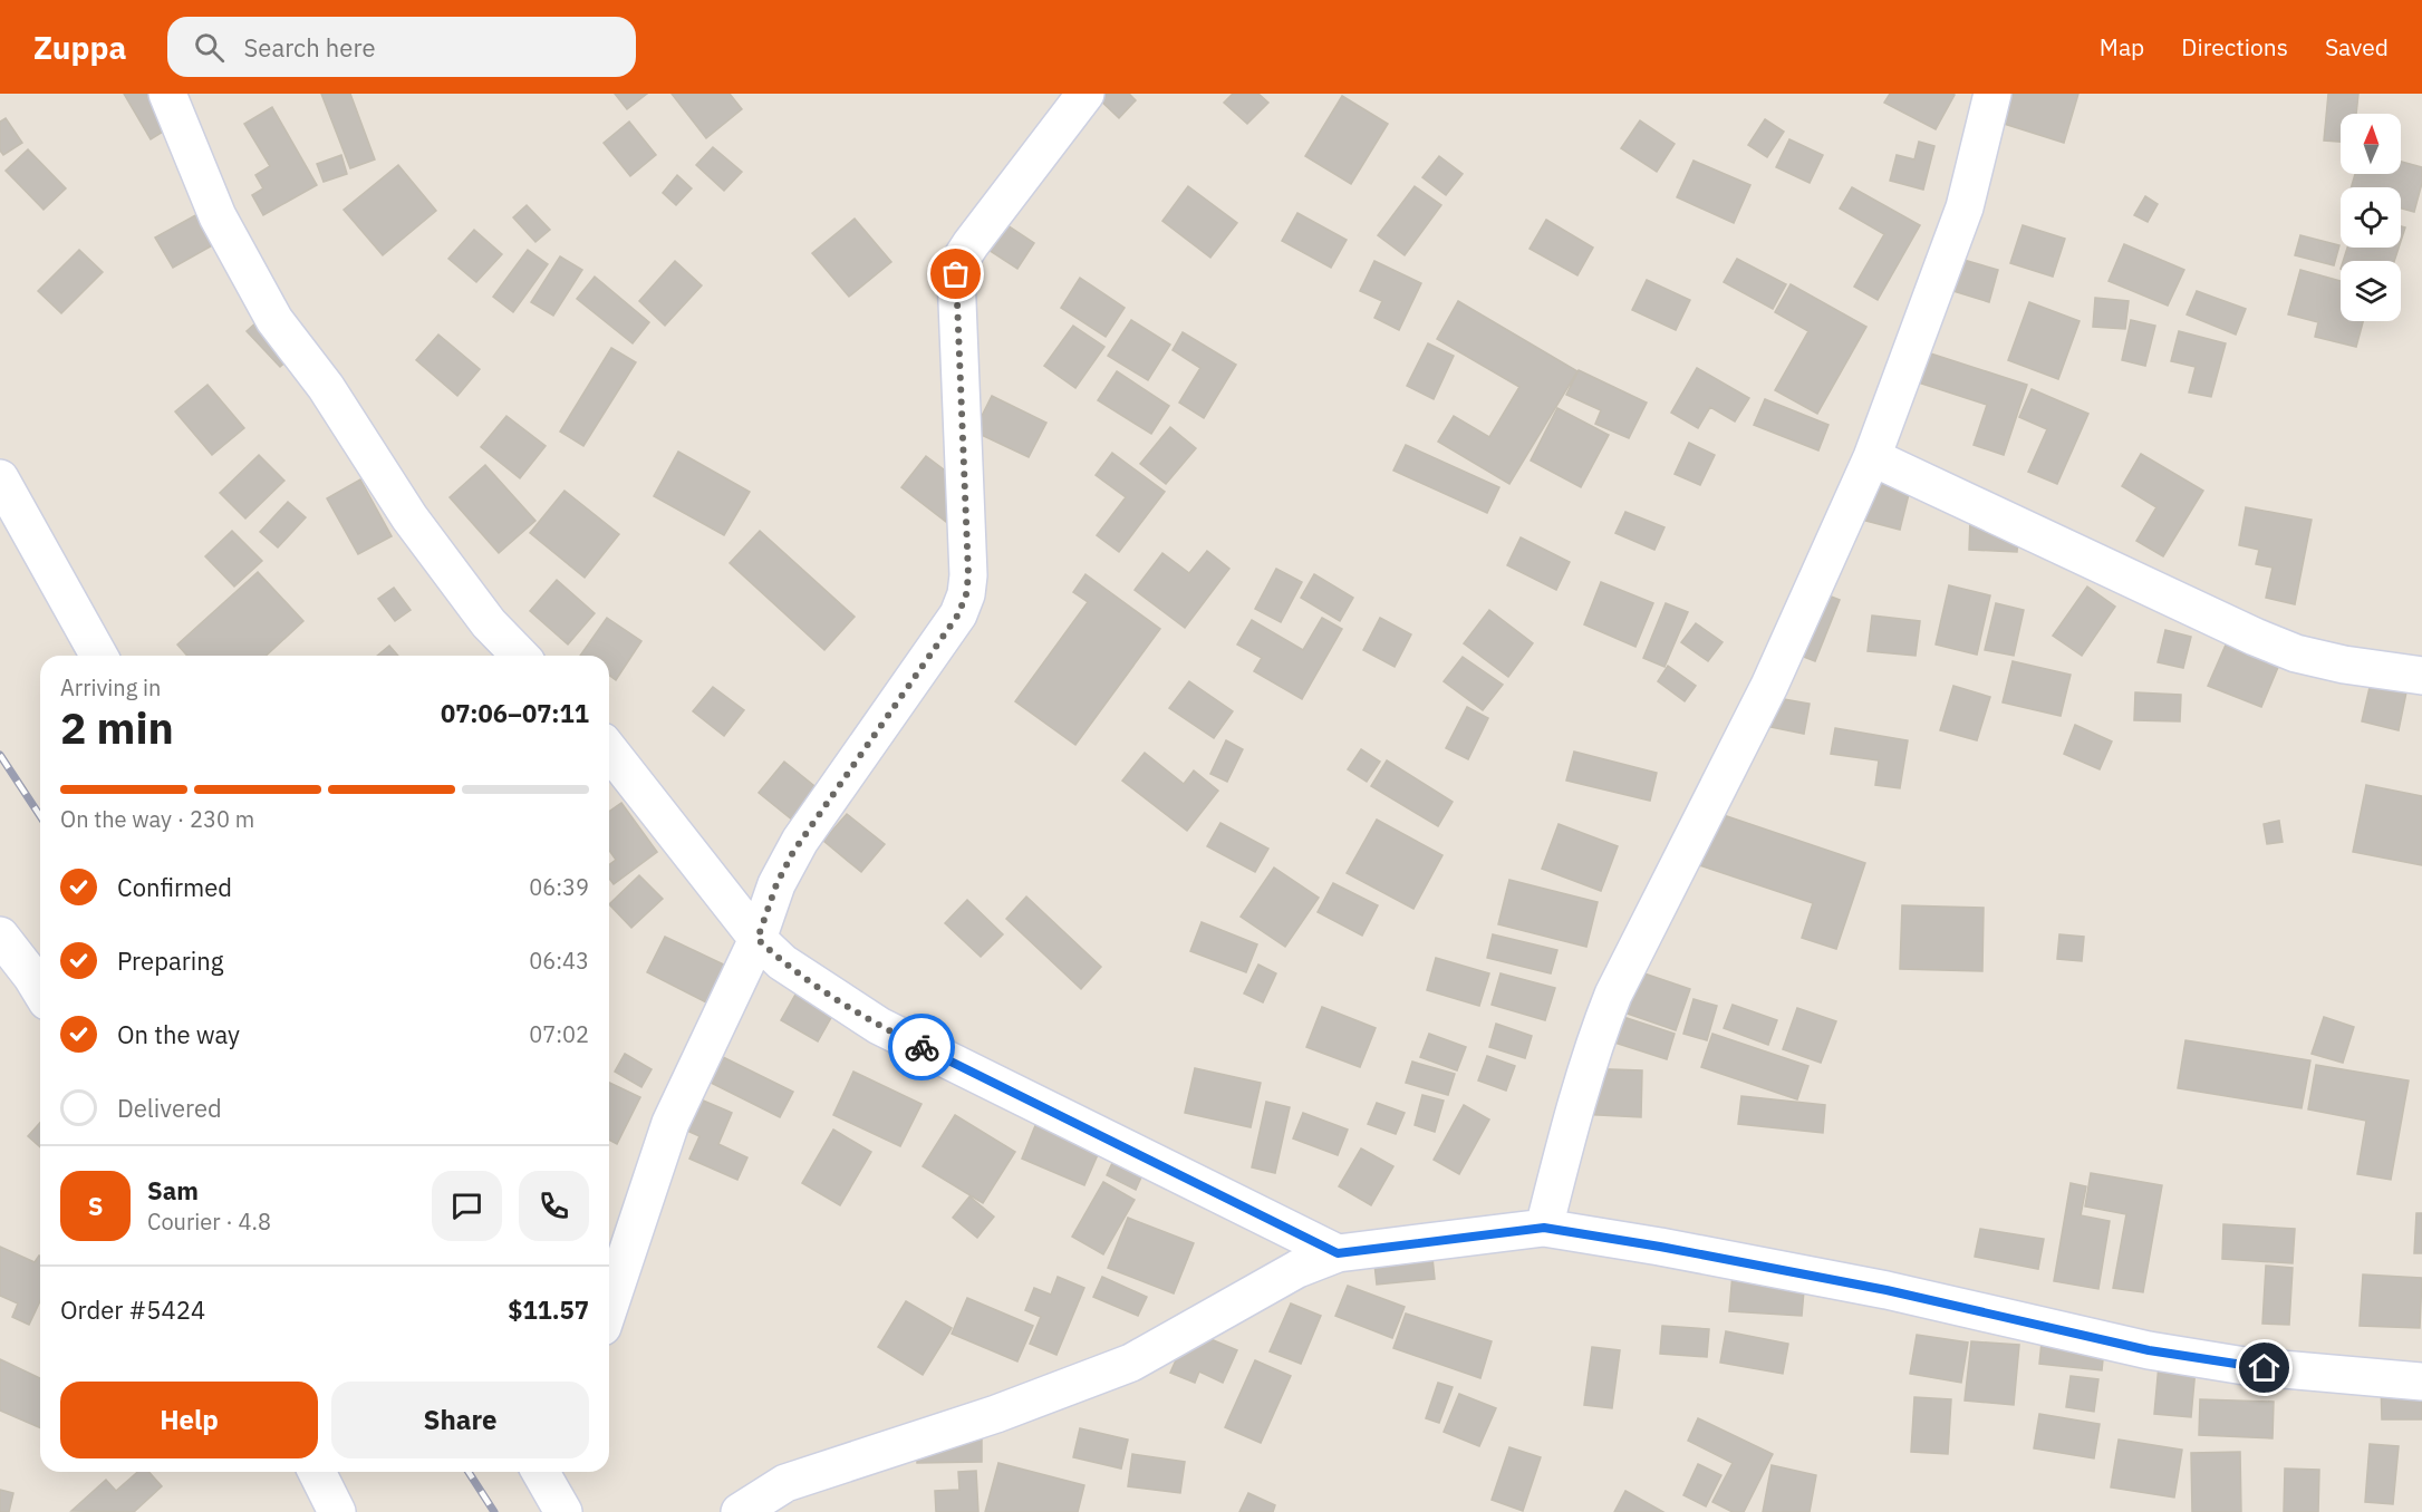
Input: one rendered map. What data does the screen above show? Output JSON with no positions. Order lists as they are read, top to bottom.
{
  "north": "top",
  "page": {
    "header": "Zuppa",
    "search": "Search here",
    "nav": ["Map", "Directions", "Saved"],
    "heading": ["2 min", "Arriving in", "07:06–07:11"],
    "panel": [
      "Sam",
      "Courier · 4.8",
      "Order #5424",
      "$11.57"
    ],
    "bar": "On the way · 230 m",
    "list": [
      ["Confirmed", "06:39"],
      ["Preparing", "06:43"],
      ["On the way", "07:02"],
      "Delivered"
    ],
    "round": "S",
    "buttons": ["Help", "Share"]
  }
}
